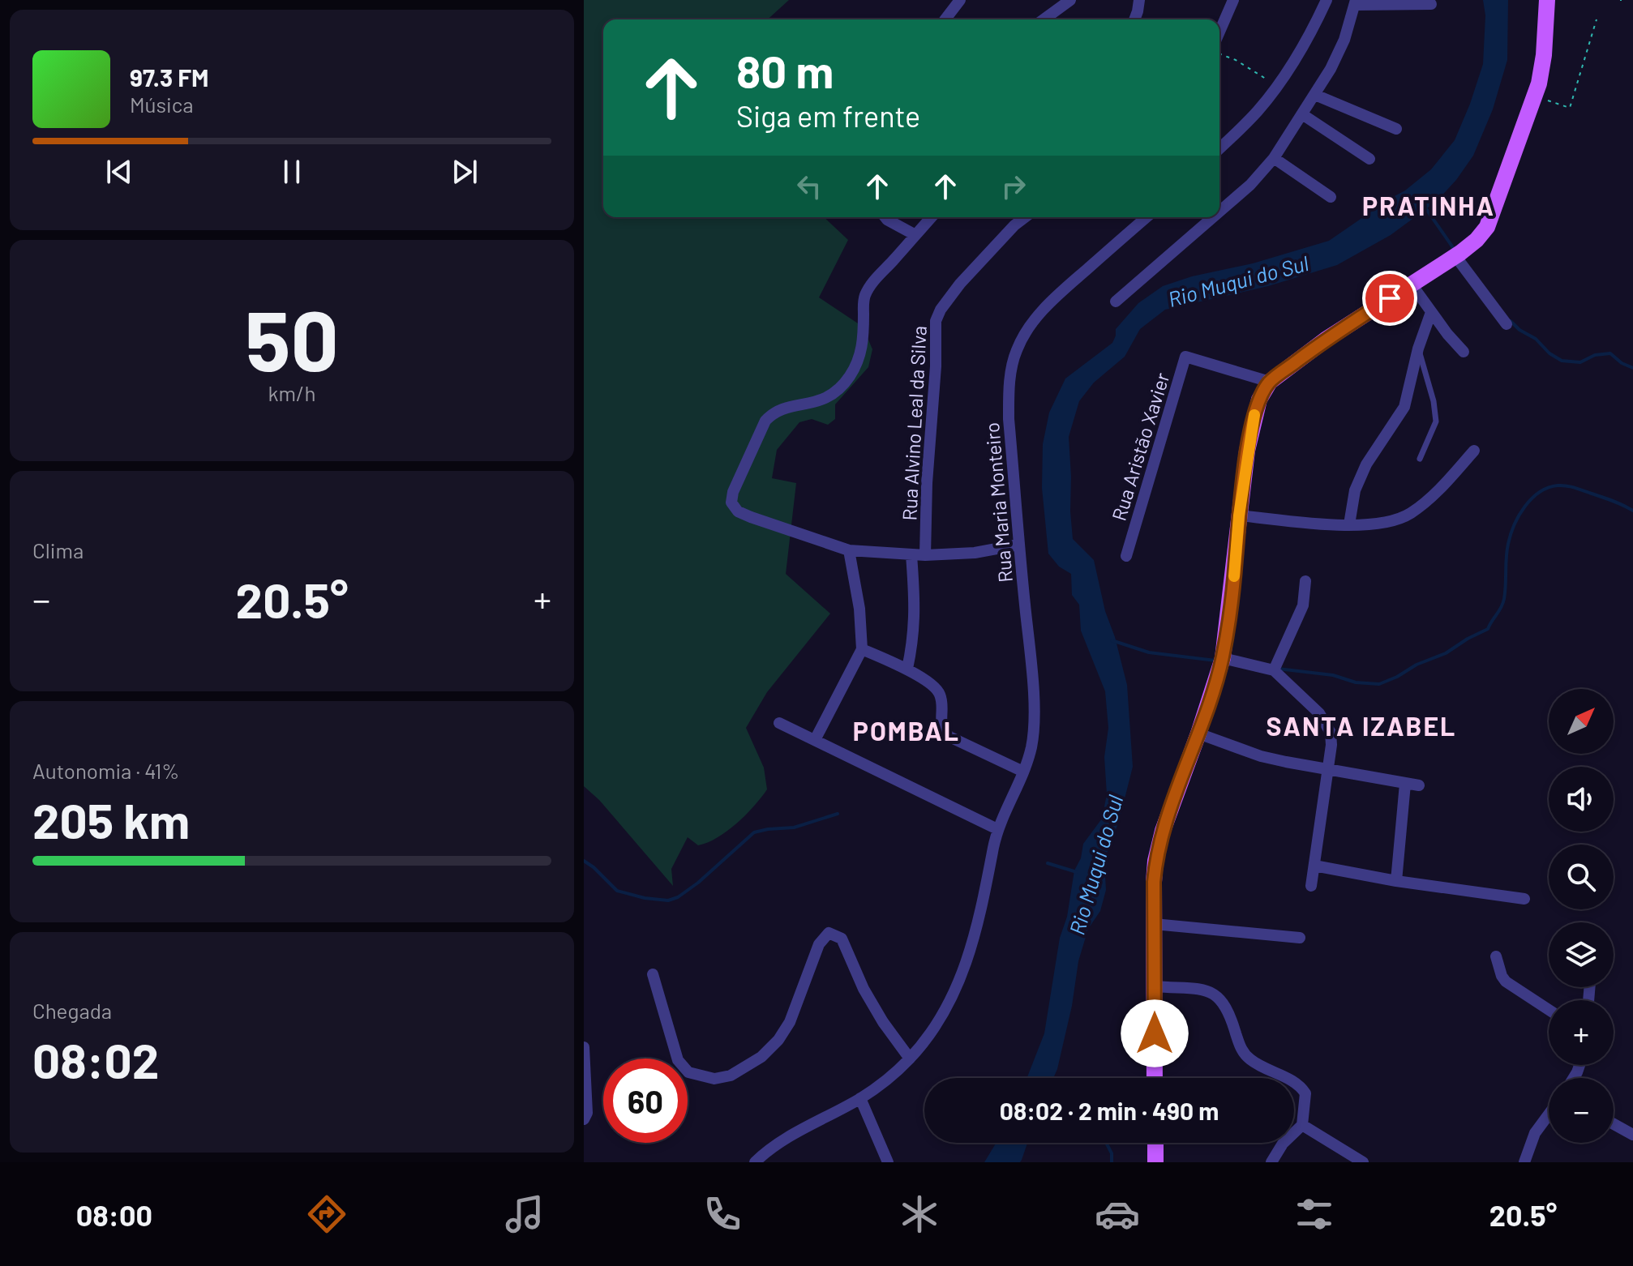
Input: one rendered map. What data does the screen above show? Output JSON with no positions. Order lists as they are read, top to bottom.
{
  "streets": {
    "street": ["Rua Alvino Leal da Silva", "Rua Aristão Xavier", "Rua Maria Monteiro"]
  },
  "districts": ["PRATINHA", "SANTA IZABEL", "POMBAL"],
  "water": ["Rio Muqui do Sul"],
  "north": "top right",
  "page": {
    "turn": ["80 m", "Siga em frente"],
    "song": ["97.3 FM", "Música"],
    "tile": [
      ["50", "km/h"],
      "Clima",
      ["Autonomia · 41%", "205 km"],
      ["Chegada", "08:02"]
    ],
    "heat": ["−", "20.5°", "+"],
    "map_buttons": ["+", "−"],
    "limit": "60",
    "trip": "08:02 · 2 min · 490 m",
    "tabs": ["08:00", "20.5°"]
  }
}
